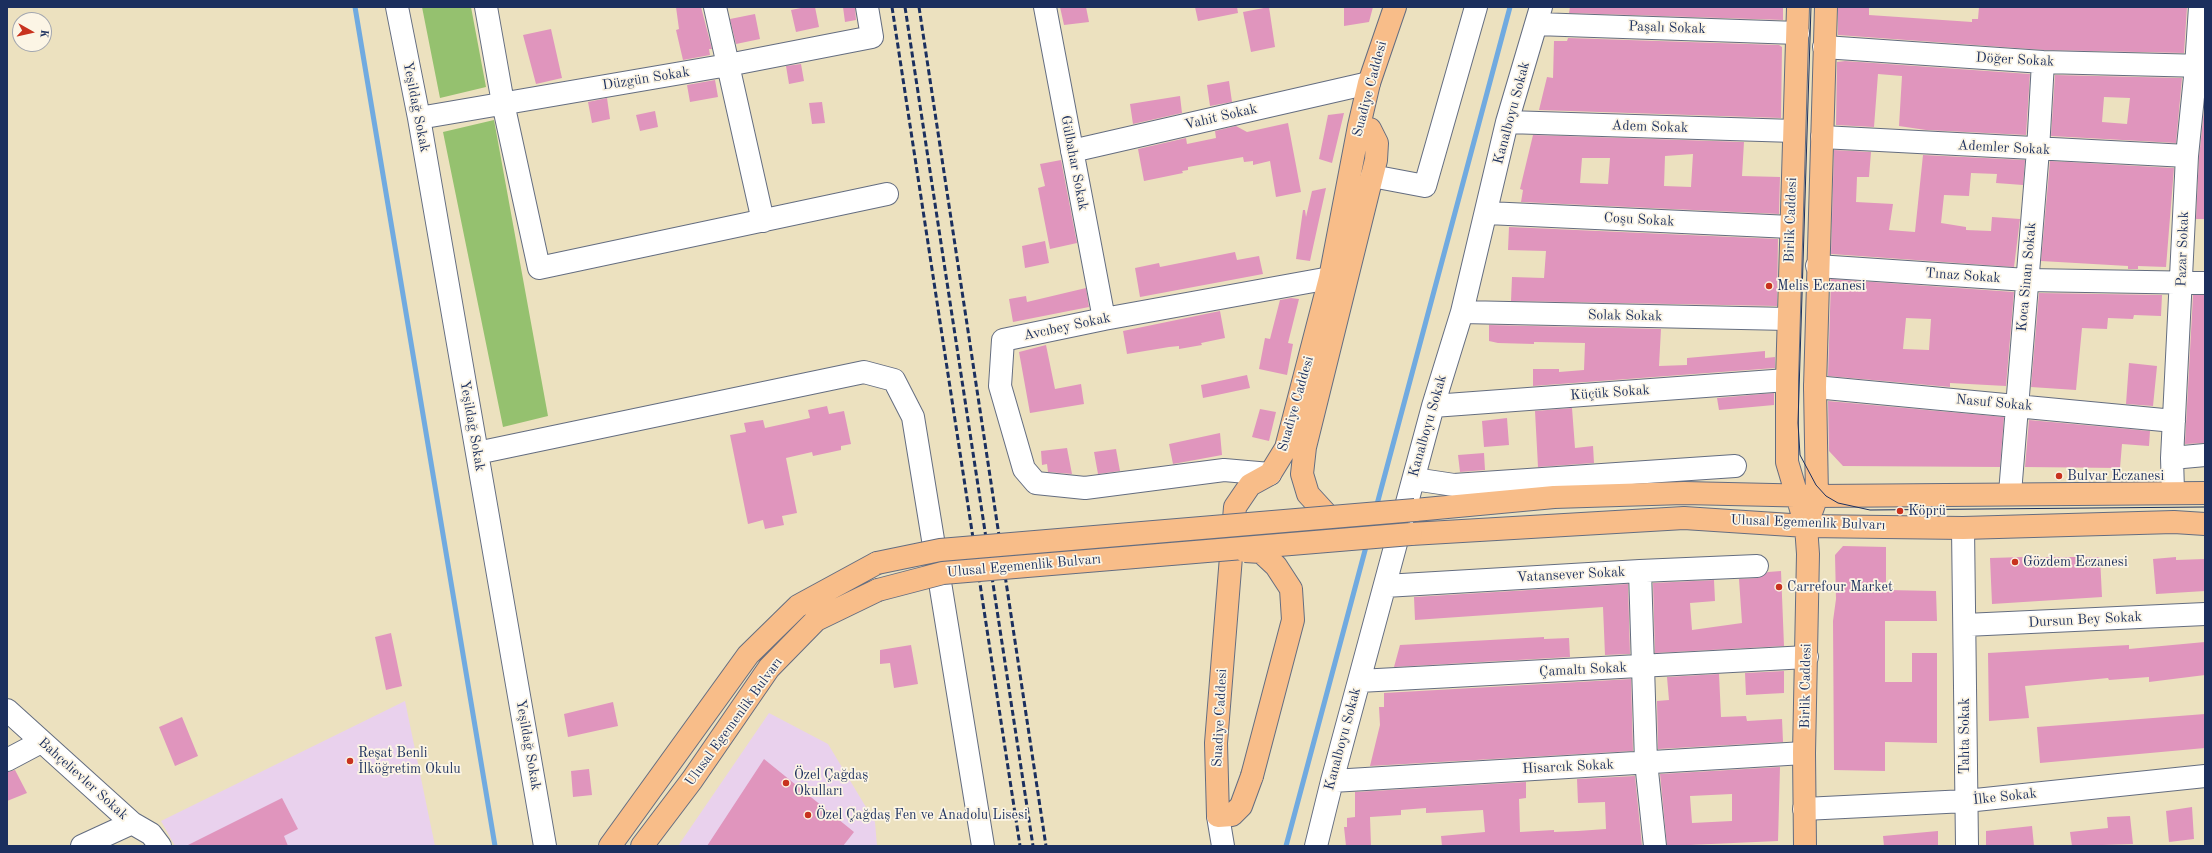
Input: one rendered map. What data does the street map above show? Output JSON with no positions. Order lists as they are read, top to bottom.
{
  "streets": {
    "main road": ["Suadiye Caddesi", "Birlik Caddesi", "Ulusal Egemenlik Bulvarı"],
    "street": [
      "Paşalı Sokak",
      "Döğer Sokak",
      "Düzgün Sokak",
      "Yeşildağ Sokak",
      "Kanalboyu Sokak",
      "Vahit Sokak",
      "Adem Sokak",
      "Ademler Sokak",
      "Gülbahar Sokak",
      "Coşu Sokak",
      "Pazar Sokak",
      "Tınaz Sokak",
      "Koca Sinan Sokak",
      "Solak Sokak",
      "Avcıbey Sokak",
      "Küçük Sokak",
      "Nasuf Sokak",
      "Vatansever Sokak",
      "Dursun Bey Sokak",
      "Çamaltı Sokak",
      "Tahta Sokak",
      "Hisarcık Sokak",
      "Bahçelievler Sokak",
      "İlke Sokak"
    ]
  },
  "crossings": [
    ["Paşalı Sokak", "Kanalboyu Sokak"],
    ["Paşalı Sokak", "Birlik Caddesi"],
    ["Döğer Sokak", "Birlik Caddesi"],
    ["Döğer Sokak", "Pazar Sokak"],
    ["Döğer Sokak", "Koca Sinan Sokak"],
    ["Düzgün Sokak", "Yeşildağ Sokak"],
    ["Suadiye Caddesi", "Vahit Sokak"],
    ["Suadiye Caddesi", "Avcıbey Sokak"],
    ["Kanalboyu Sokak", "Adem Sokak"],
    ["Kanalboyu Sokak", "Coşu Sokak"],
    ["Kanalboyu Sokak", "Solak Sokak"],
    ["Kanalboyu Sokak", "Küçük Sokak"],
    ["Kanalboyu Sokak", "Vatansever Sokak"],
    ["Kanalboyu Sokak", "Çamaltı Sokak"],
    ["Kanalboyu Sokak", "Hisarcık Sokak"],
    ["Vahit Sokak", "Gülbahar Sokak"],
    ["Adem Sokak", "Birlik Caddesi"],
    ["Ademler Sokak", "Birlik Caddesi"],
    ["Ademler Sokak", "Pazar Sokak"],
    ["Ademler Sokak", "Koca Sinan Sokak"],
    ["Gülbahar Sokak", "Avcıbey Sokak"],
    ["Coşu Sokak", "Birlik Caddesi"],
    ["Birlik Caddesi", "Tınaz Sokak"],
    ["Birlik Caddesi", "Solak Sokak"],
    ["Birlik Caddesi", "Küçük Sokak"],
    ["Birlik Caddesi", "Nasuf Sokak"],
    ["Birlik Caddesi", "Ulusal Egemenlik Bulvarı"],
    ["Birlik Caddesi", "Çamaltı Sokak"],
    ["Birlik Caddesi", "Hisarcık Sokak"],
    ["Birlik Caddesi", "İlke Sokak"],
    ["Pazar Sokak", "Tınaz Sokak"],
    ["Pazar Sokak", "Nasuf Sokak"],
    ["Pazar Sokak", "Ulusal Egemenlik Bulvarı"],
    ["Tınaz Sokak", "Koca Sinan Sokak"],
    ["Koca Sinan Sokak", "Nasuf Sokak"],
    ["Koca Sinan Sokak", "Ulusal Egemenlik Bulvarı"],
    ["Ulusal Egemenlik Bulvarı", "Tahta Sokak"],
    ["Dursun Bey Sokak", "Tahta Sokak"],
    ["Tahta Sokak", "İlke Sokak"]
  ],
  "places": [
    "Melis Eczanesi",
    "Bulvar Eczanesi",
    "Köprü",
    "Gözdem Eczanesi",
    "Carrefour Market",
    "Reşat Benli İlköğretim Okulu",
    "Özel Çağdaş Okulları",
    "Özel Çağdaş Fen ve Anadolu Lisesi"
  ],
  "north": "right"
}
